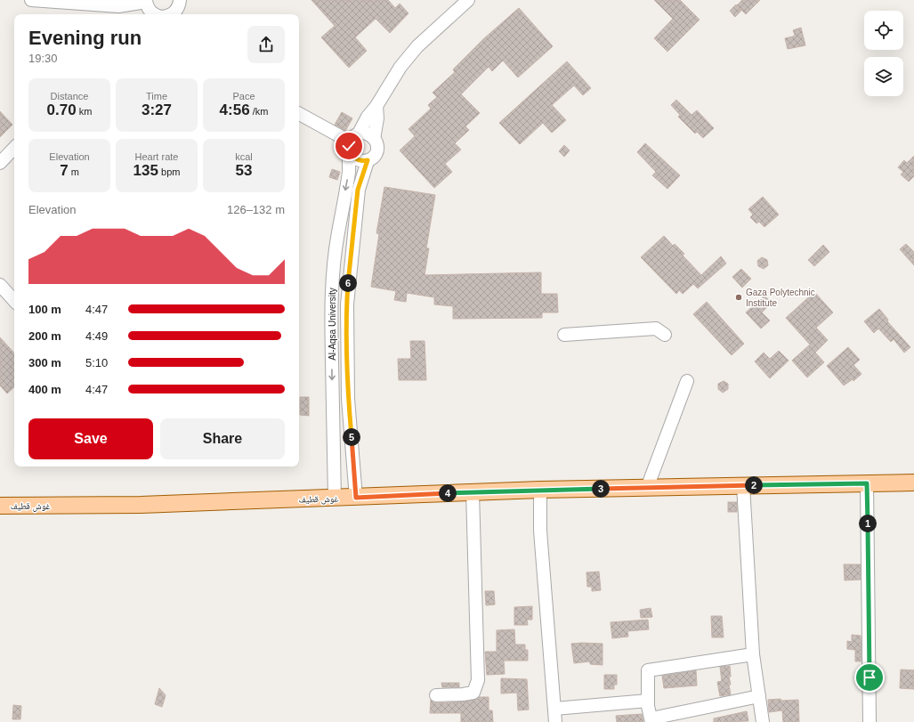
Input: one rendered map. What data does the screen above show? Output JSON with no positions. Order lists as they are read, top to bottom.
{
  "streets": {
    "main road": ["غوش قطيف"],
    "street": ["Al-Aqsa University"]
  },
  "crossings": [
    ["Al-Aqsa University", "غوش قطيف"]
  ],
  "places": ["Gaza Polytechnic Institute"],
  "page": {
    "heading": ["Evening run", "19:30"],
    "stats": [
      ["Distance", "0.70 km"],
      ["Time", "3:27"],
      ["Pace", "4:56 /km"],
      ["Elevation", "7 m"],
      ["Heart rate", "135 bpm"],
      ["kcal", "53"]
    ],
    "chart": ["Elevation", "126–132 m"],
    "pins": [
      "6",
      "5",
      "2",
      "3",
      "4",
      "1"
    ],
    "list": [
      {
        "name": "100 m",
        "note": "4:47"
      },
      {
        "name": "200 m",
        "note": "4:49"
      },
      {
        "name": "300 m",
        "note": "5:10"
      },
      {
        "name": "400 m",
        "note": "4:47"
      }
    ],
    "buttons": ["Save", "Share"]
  }
}
